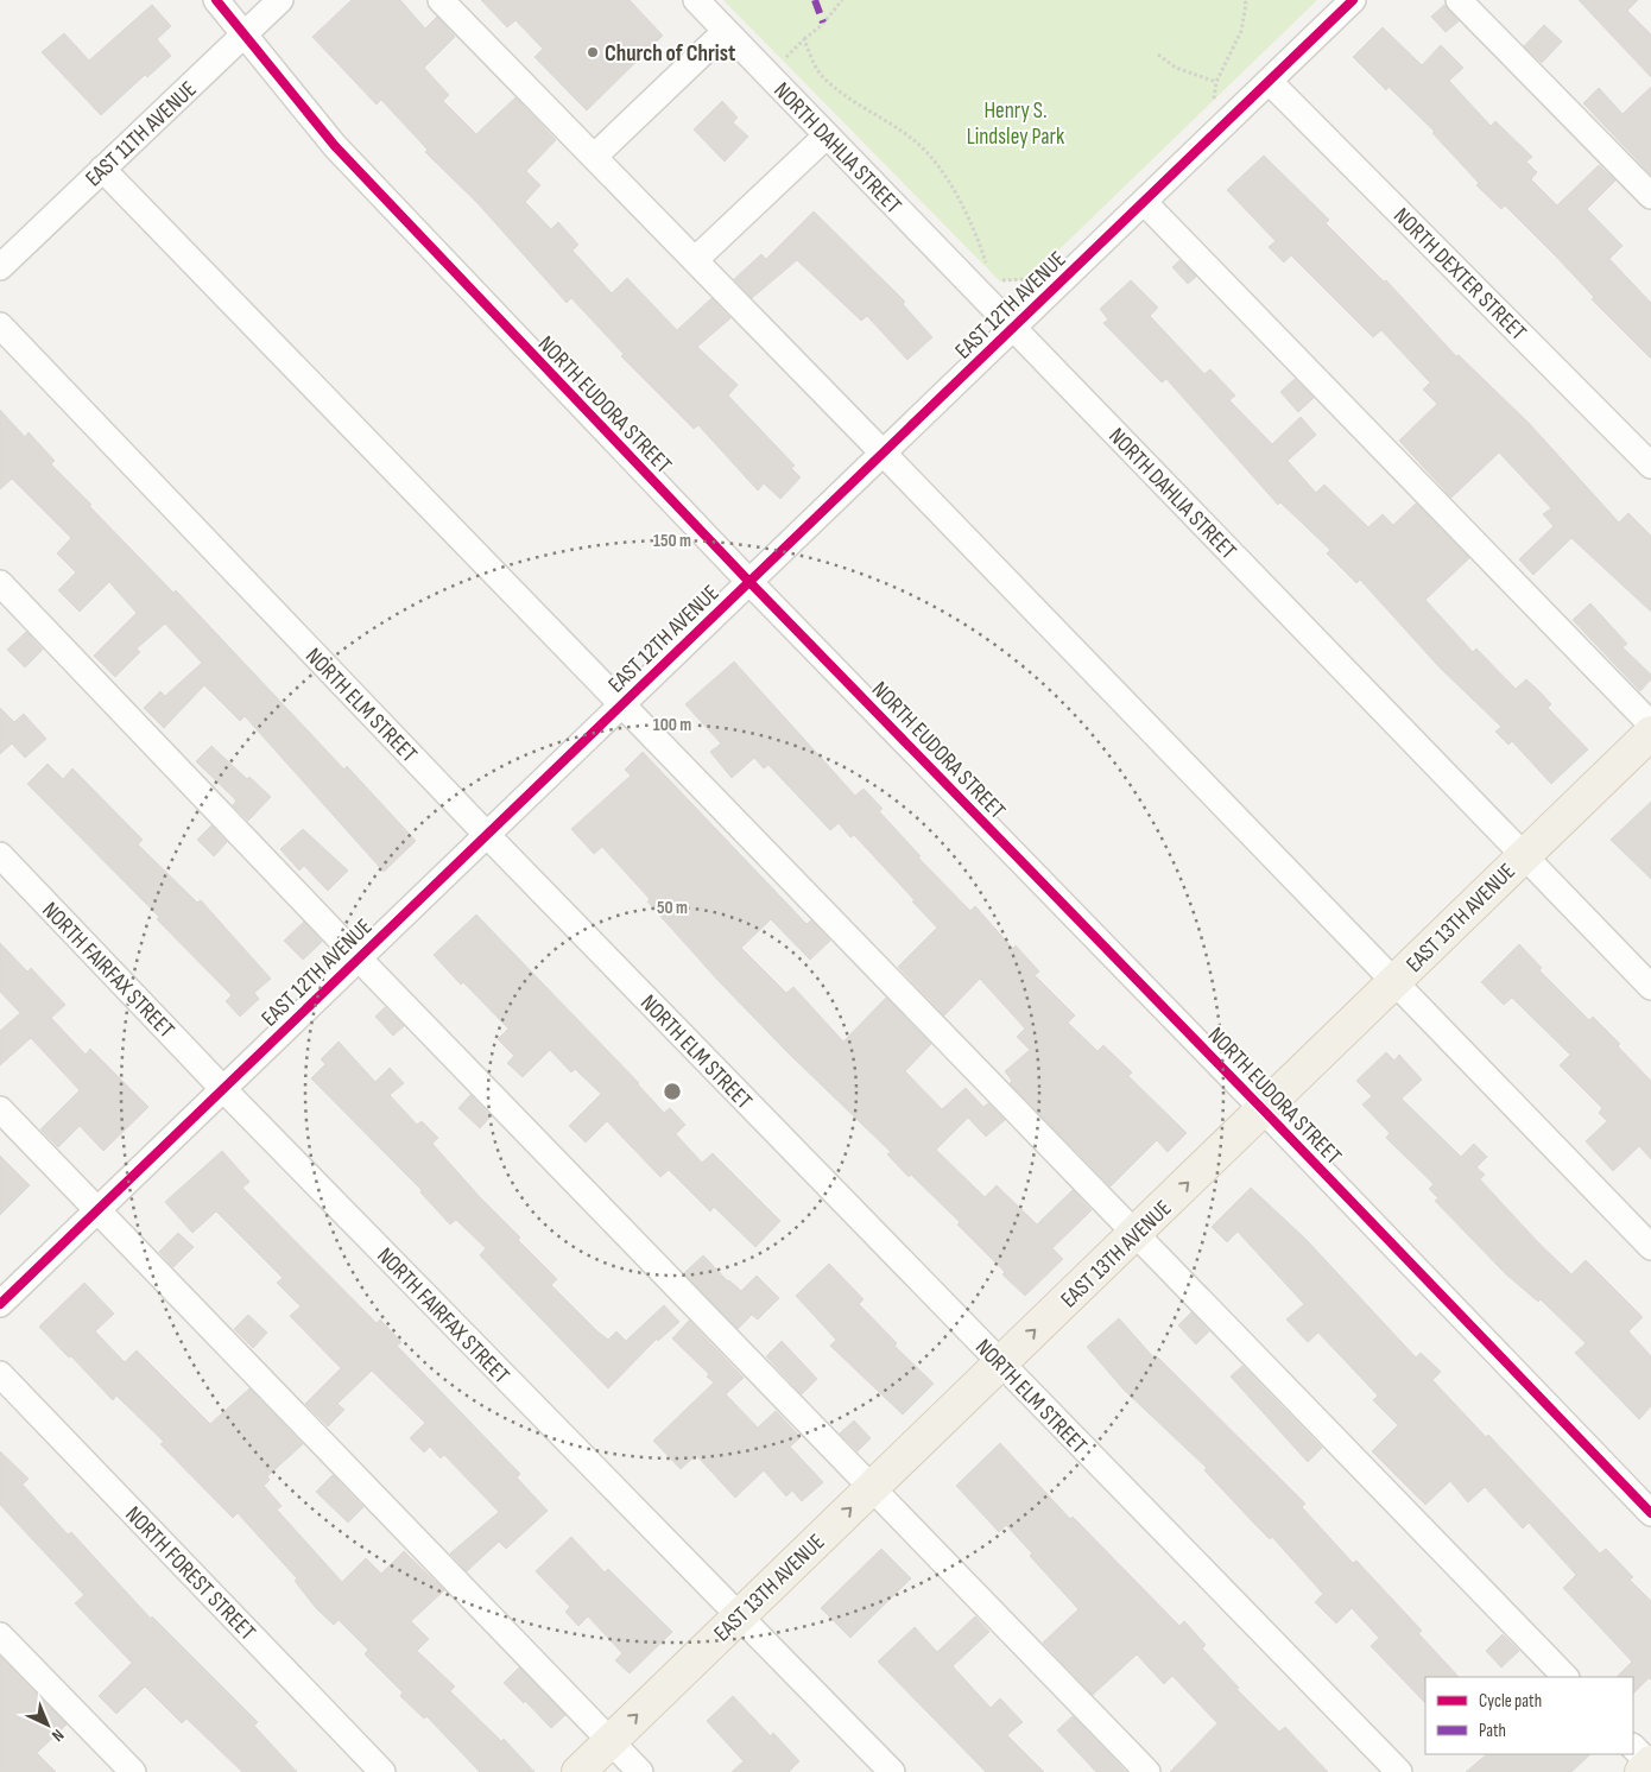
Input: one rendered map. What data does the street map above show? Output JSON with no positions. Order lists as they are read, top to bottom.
{
  "streets": {
    "main road": ["EAST 13TH AVENUE"],
    "street": [
      "EAST 11TH AVENUE",
      "NORTH DAHLIA STREET",
      "NORTH DEXTER STREET",
      "EAST 12TH AVENUE",
      "NORTH EUDORA STREET",
      "NORTH ELM STREET",
      "NORTH FAIRFAX STREET",
      "NORTH FOREST STREET"
    ]
  },
  "crossings": [
    ["EAST 11TH AVENUE", "NORTH EUDORA STREET"],
    ["NORTH DAHLIA STREET", "EAST 12TH AVENUE"],
    ["NORTH DAHLIA STREET", "EAST 13TH AVENUE"],
    ["NORTH DEXTER STREET", "EAST 12TH AVENUE"],
    ["EAST 12TH AVENUE", "NORTH EUDORA STREET"],
    ["EAST 12TH AVENUE", "NORTH ELM STREET"],
    ["EAST 12TH AVENUE", "NORTH FAIRFAX STREET"],
    ["NORTH EUDORA STREET", "EAST 13TH AVENUE"],
    ["NORTH ELM STREET", "EAST 13TH AVENUE"],
    ["EAST 13TH AVENUE", "NORTH FAIRFAX STREET"]
  ],
  "one_way": ["EAST 13TH AVENUE"],
  "parks": ["Henry S. Lindsley Park"],
  "places": ["Church of Christ"],
  "legend": ["Cycle path", "Path"],
  "north": "bottom right",
  "rings": ["150 m", "100 m", "50 m"]
}
